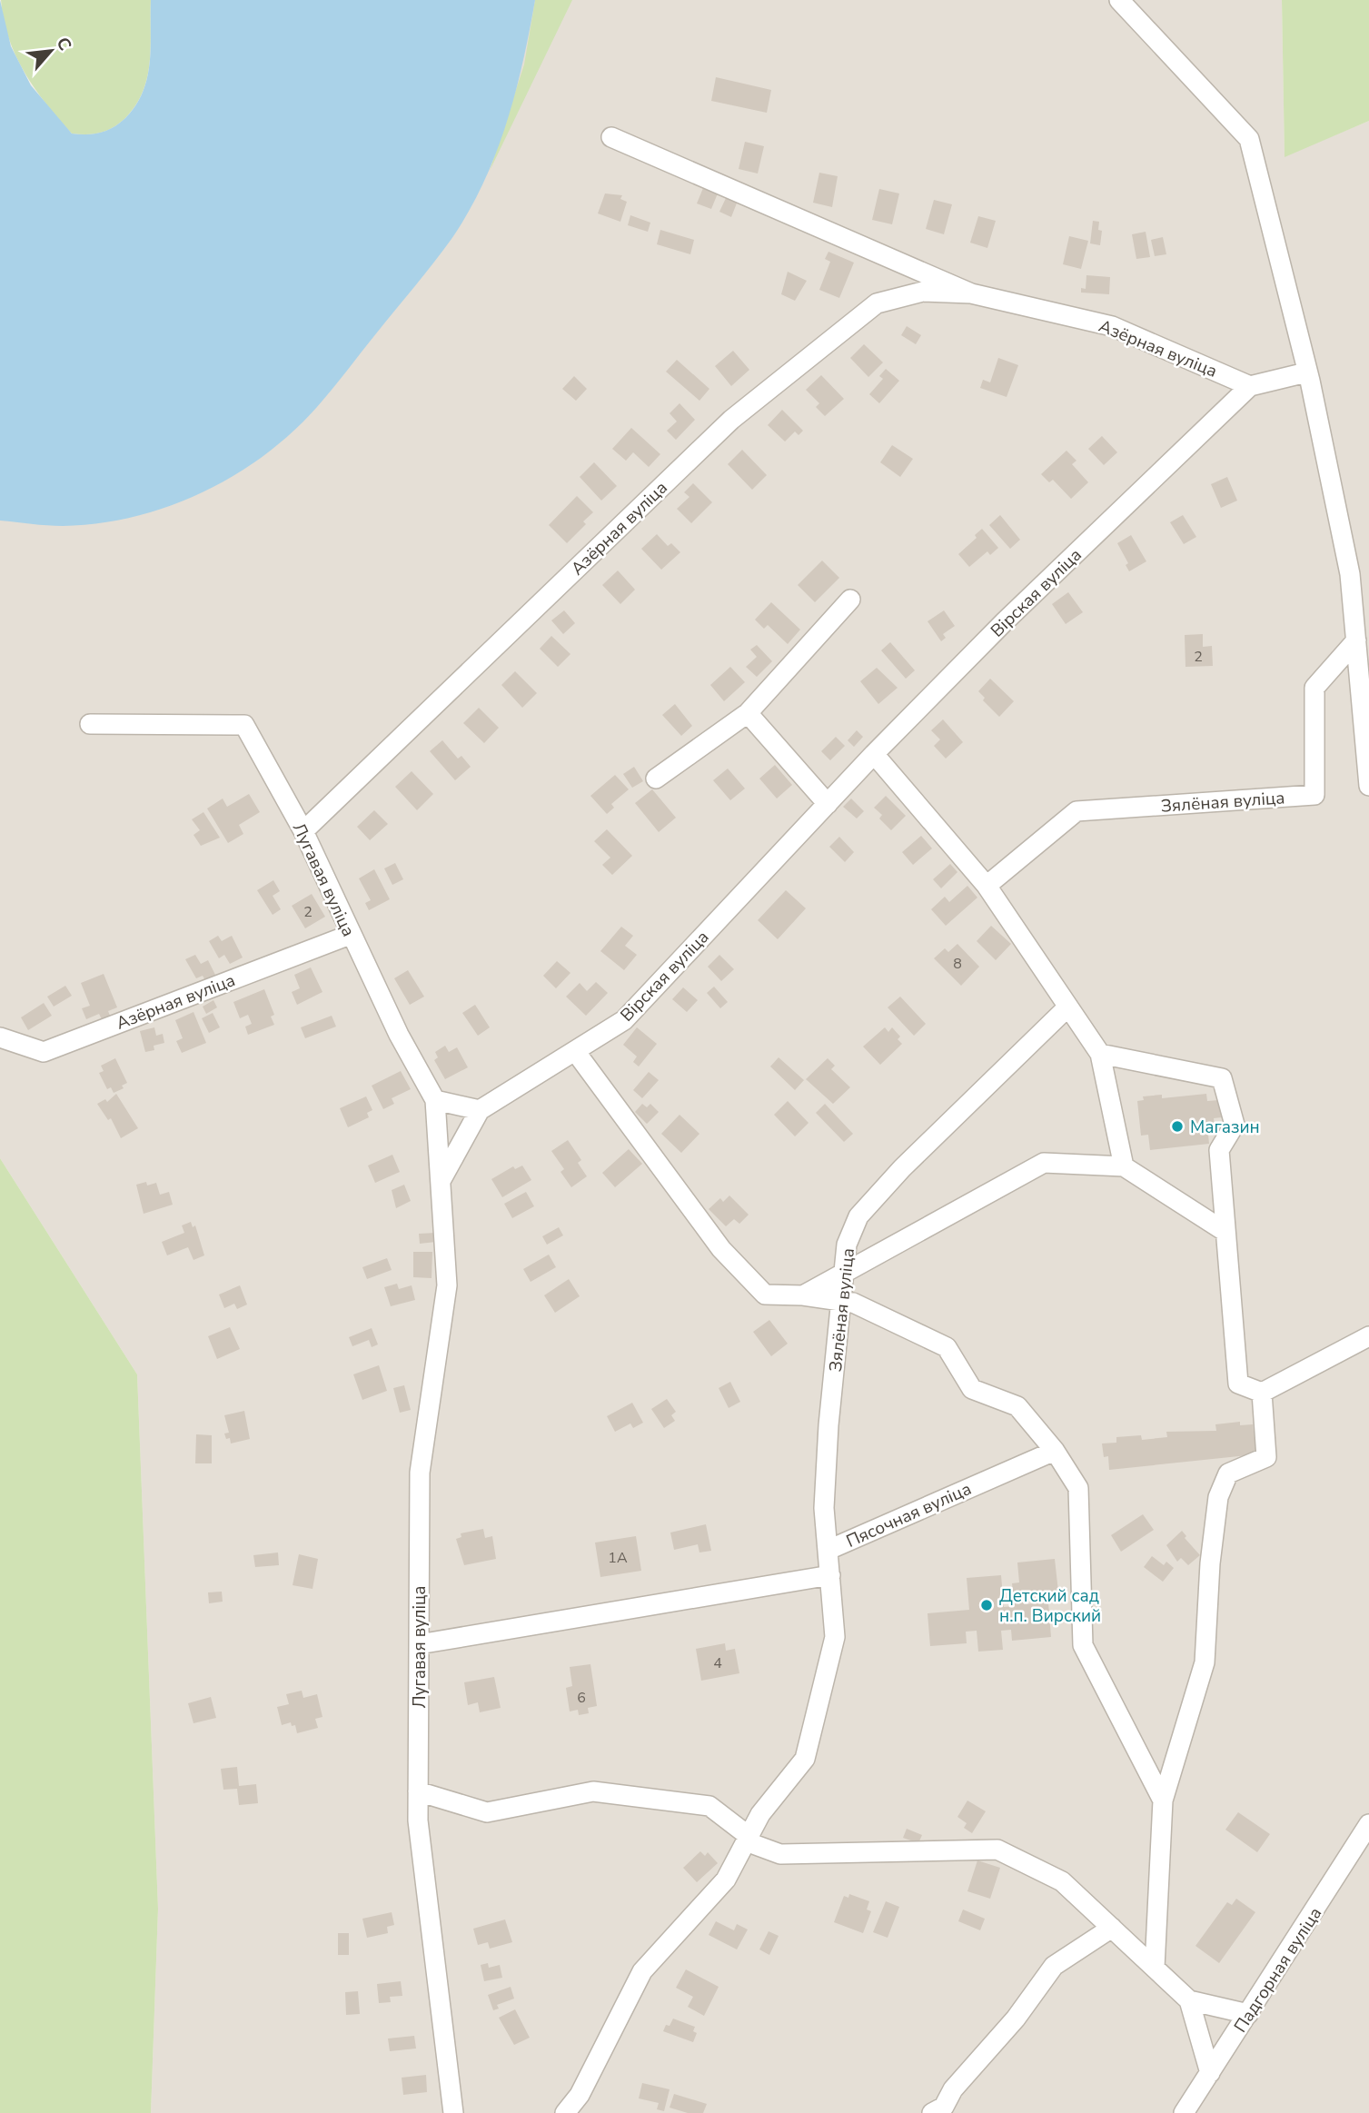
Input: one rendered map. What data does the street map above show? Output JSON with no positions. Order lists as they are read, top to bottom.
{
  "streets": {
    "street": [
      "Азёрная вуліца",
      "Вірская вуліца",
      "Зялёная вуліца",
      "Лугавая вуліца",
      "Пясочная вуліца",
      "Падгорная вуліца"
    ]
  },
  "crossings": [
    ["Азёрная вуліца", "Вірская вуліца"],
    ["Азёрная вуліца", "Лугавая вуліца"],
    ["Зялёная вуліца", "Пясочная вуліца"]
  ],
  "places": ["Магазин", "Детский сад н.п. Вирский"],
  "house_numbers": [
    "2",
    "2",
    "8",
    "1А",
    "4",
    "6"
  ],
  "north": "top right"
}
